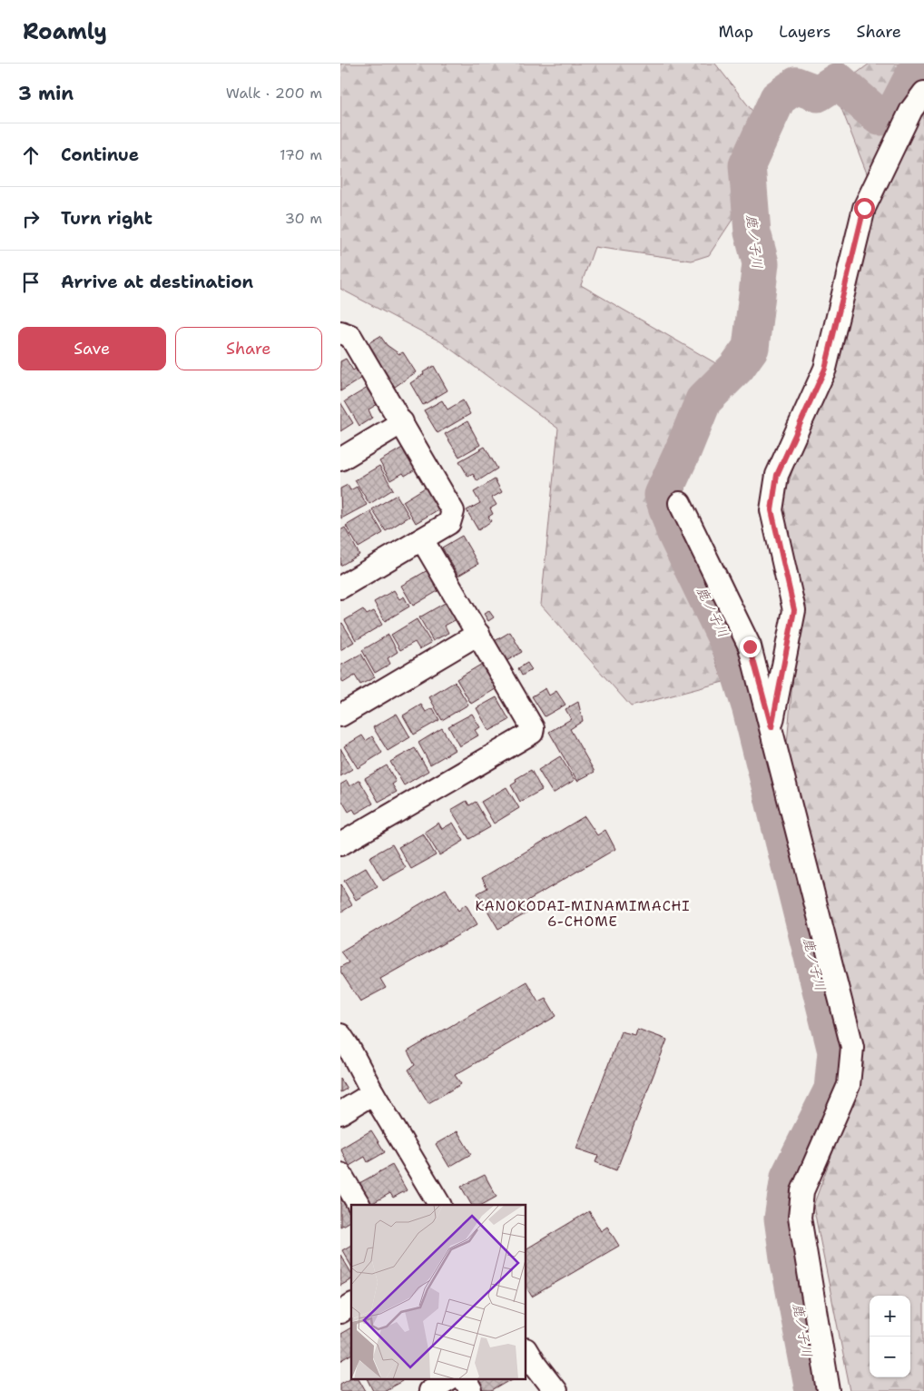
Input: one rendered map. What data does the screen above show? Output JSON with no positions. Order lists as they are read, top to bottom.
{
  "districts": ["KANOKODAI-MINAMIMACHI 6-CHOME"],
  "water": ["鹿ノ子川"],
  "page": {
    "header": "Roamly",
    "nav": ["Map", "Layers", "Share"],
    "heading": ["3 min", "Walk · 200 m"],
    "list": [
      ["Continue", "170 m"],
      ["Turn right", "30 m"],
      "Arrive at destination"
    ],
    "buttons": ["Save", "Share"],
    "map_buttons": ["+", "−"]
  }
}
